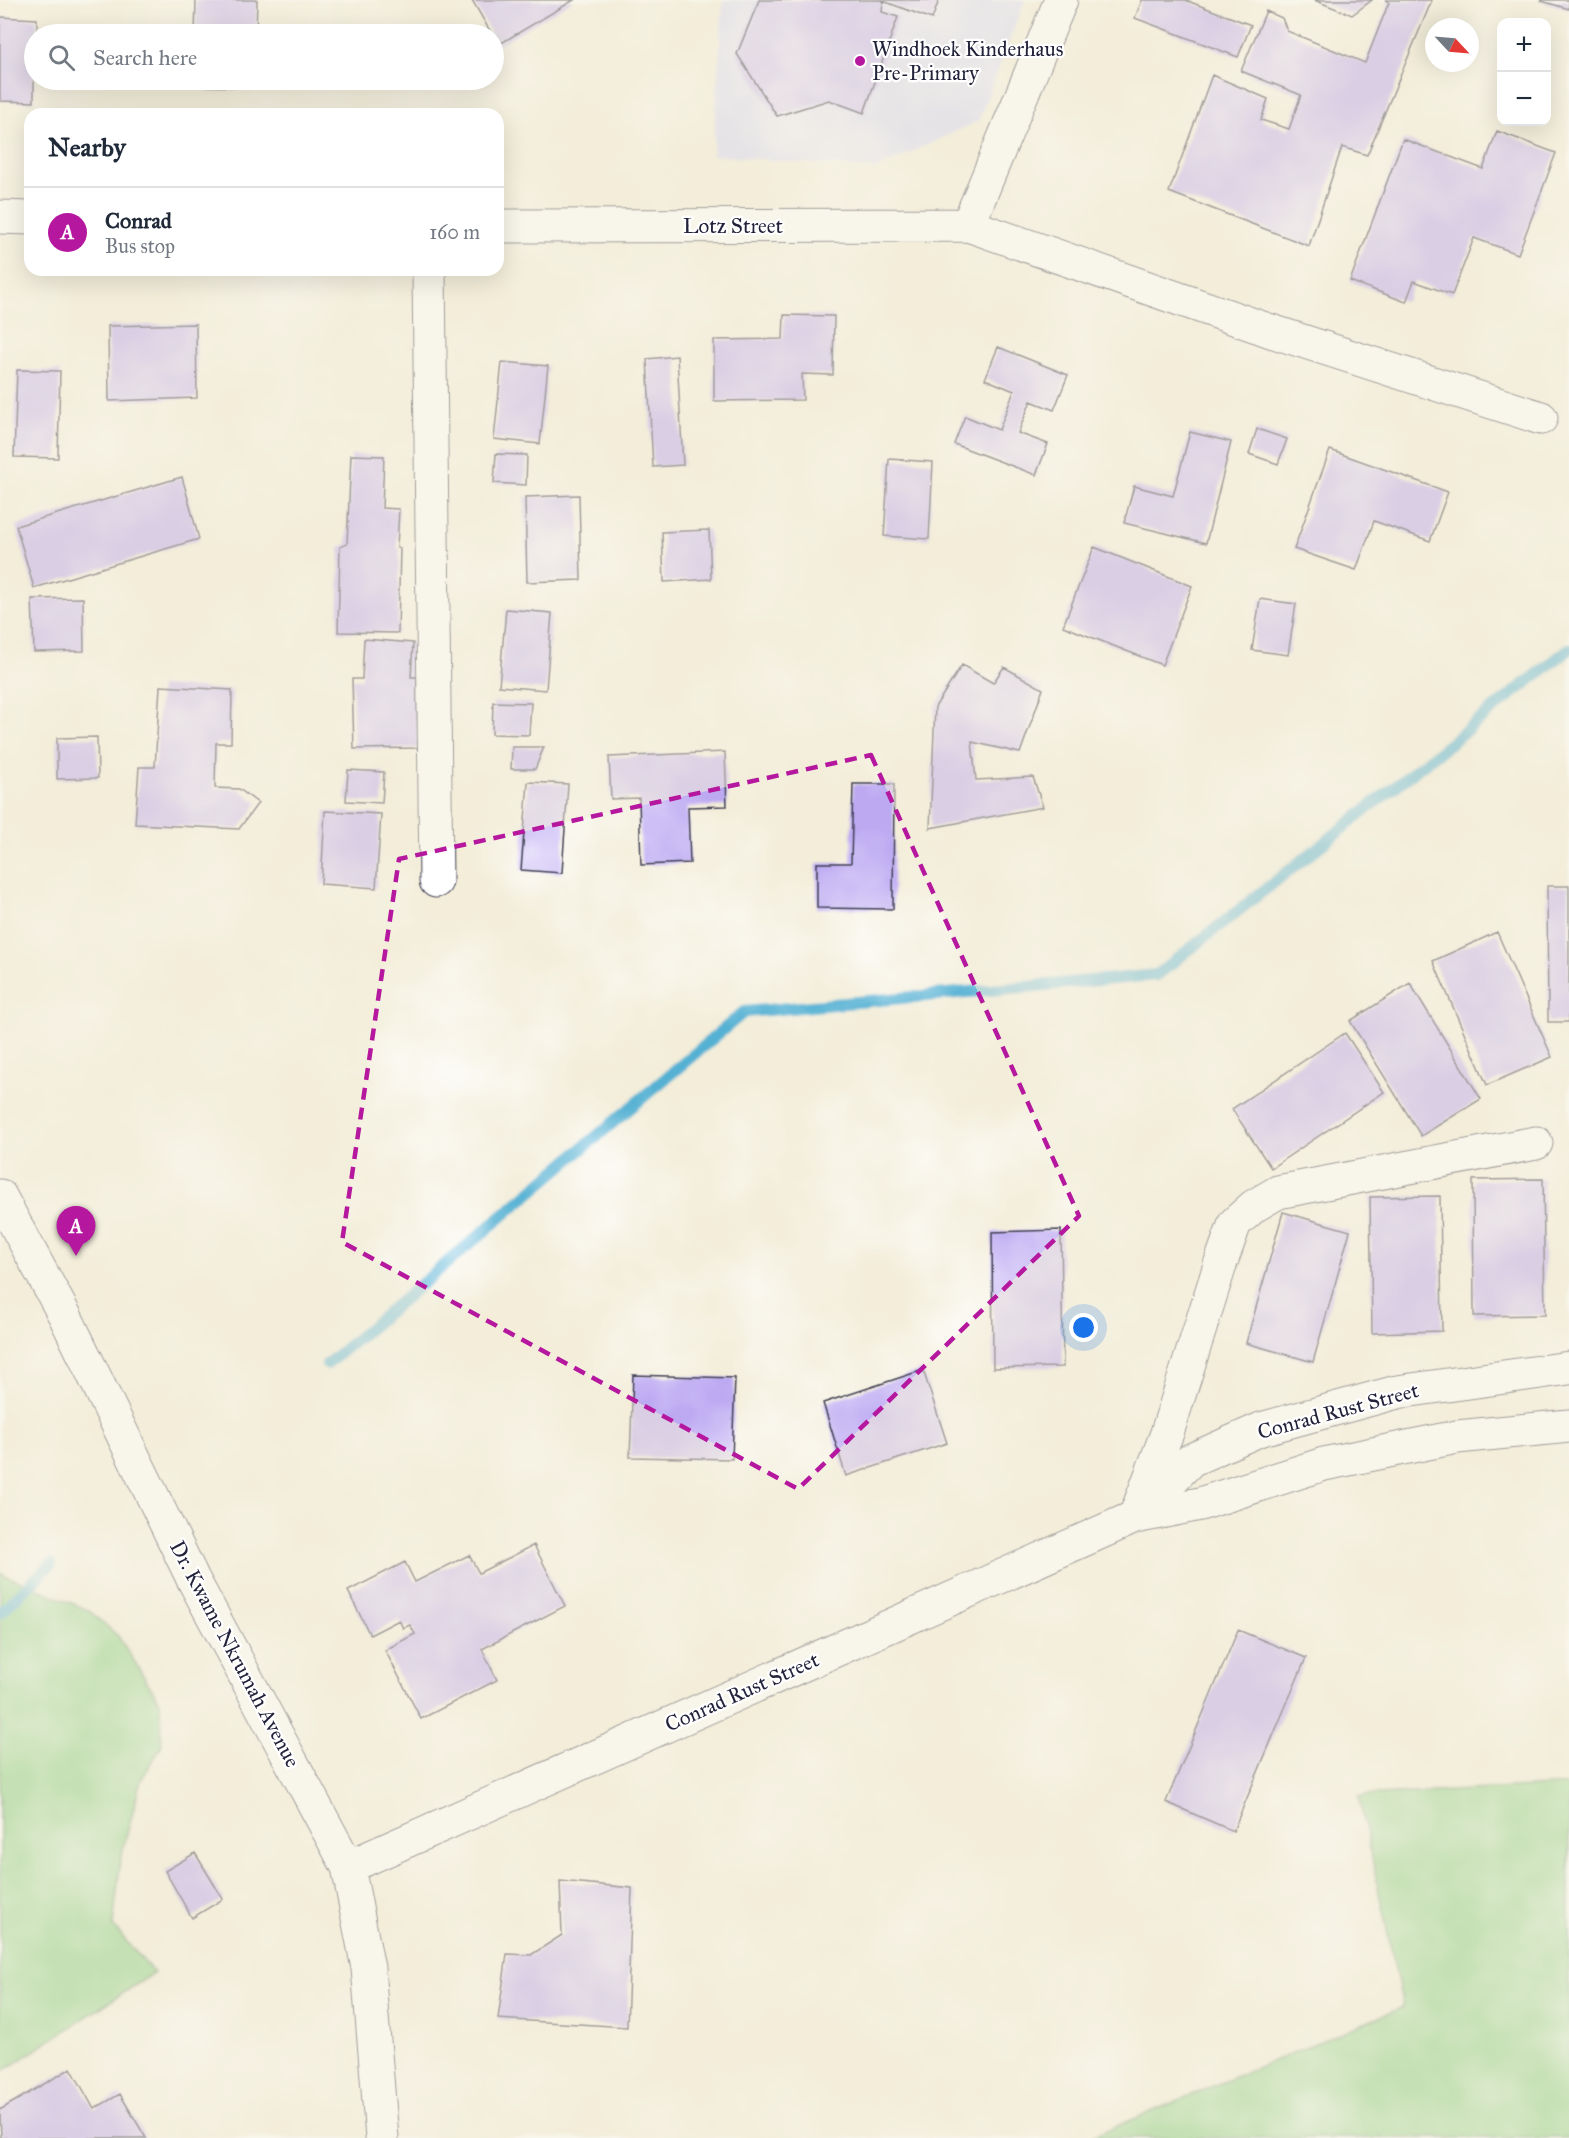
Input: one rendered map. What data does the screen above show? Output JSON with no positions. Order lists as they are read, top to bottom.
{
  "streets": {
    "street": ["Lotz Street", "Conrad Rust Street", "Dr. Kwame Nkrumah Avenue"]
  },
  "crossings": [
    ["Conrad Rust Street", "Dr. Kwame Nkrumah Avenue"]
  ],
  "places": ["Windhoek Kinderhaus Pre-Primary"],
  "north": "bottom right",
  "page": {
    "map_buttons": ["+", "−"],
    "search": "Search here",
    "heading": "Nearby",
    "list": [
      {
        "mark": "A",
        "name": "Conrad",
        "note": "Bus stop",
        "value": "160 m"
      }
    ],
    "pins": "A"
  }
}
